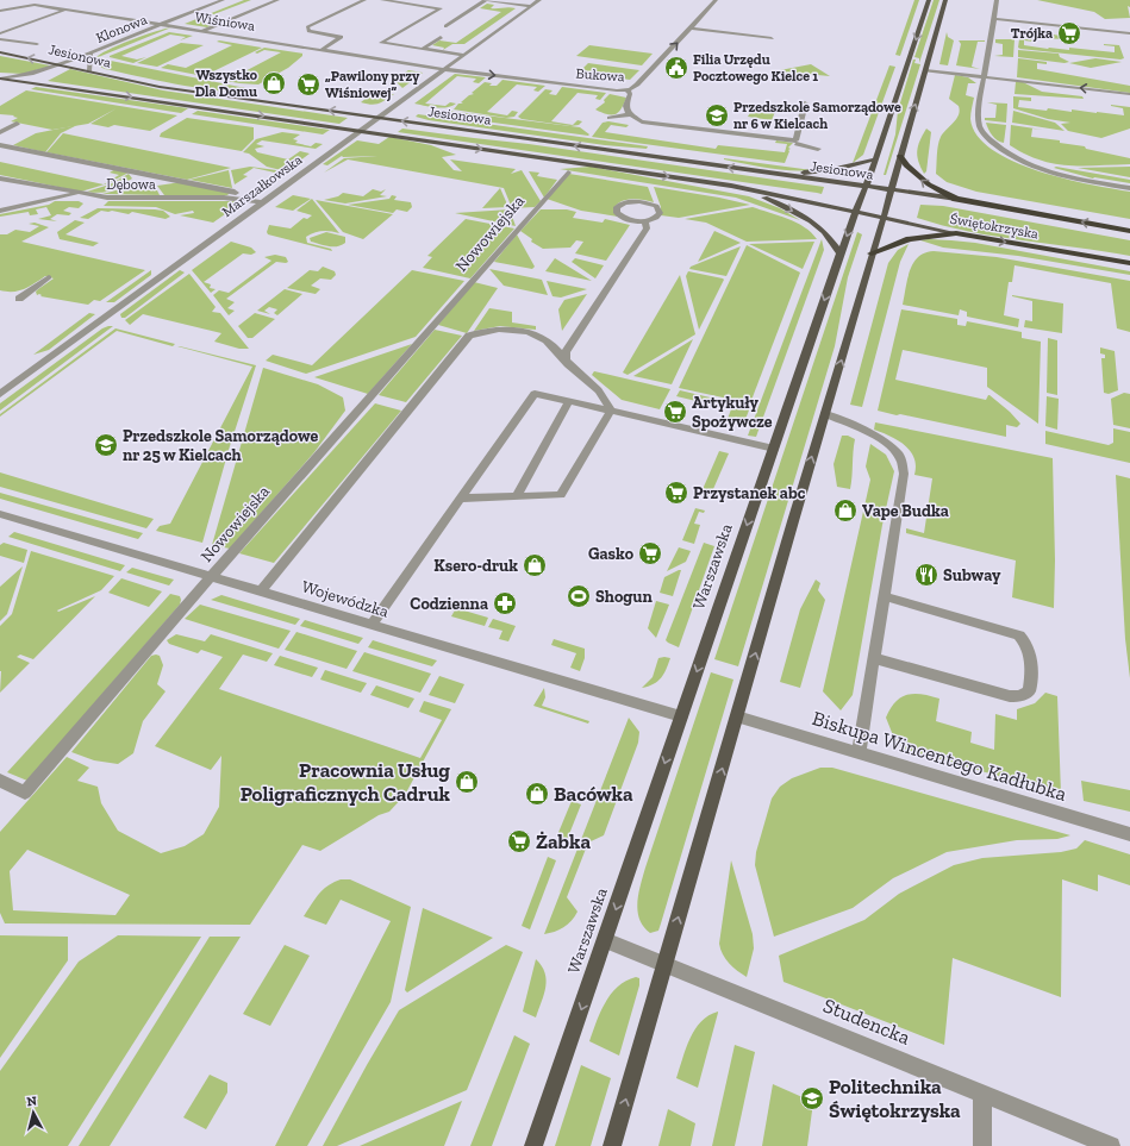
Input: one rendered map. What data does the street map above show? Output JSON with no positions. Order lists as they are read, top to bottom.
{
  "streets": {
    "highway": ["Świętokrzyska"],
    "main road": ["Jesionowa", "Warszawska"],
    "street": [
      "Wiśniowa",
      "Klonowa",
      "Bukowa",
      "Dębowa",
      "Marszałkowska",
      "Nowowiejska",
      "Wojewódzka",
      "Biskupa Wincentego Kadłubka",
      "Studencka"
    ]
  },
  "crossings": [
    ["Wiśniowa", "Klonowa"],
    ["Wiśniowa", "Bukowa"],
    ["Wiśniowa", "Marszałkowska"],
    ["Klonowa", "Jesionowa"],
    ["Jesionowa", "Marszałkowska"],
    ["Jesionowa", "Świętokrzyska"],
    ["Jesionowa", "Warszawska"],
    ["Bukowa", "Marszałkowska"],
    ["Dębowa", "Marszałkowska"],
    ["Świętokrzyska", "Warszawska"],
    ["Nowowiejska", "Wojewódzka"],
    ["Warszawska", "Wojewódzka"],
    ["Warszawska", "Studencka"]
  ],
  "places": {
    "supermarket": [
      "Trójka",
      "„Pawilony przy Wiśniowej”",
      "Artykuły Spożywcze",
      "Przystanek abc",
      "Gasko",
      "Żabka"
    ],
    "public building": ["Filia Urzędu Pocztowego Kielce 1"],
    "shop": [
      "Wszystko Dla Domu",
      "Vape Budka",
      "Ksero-druk",
      "Pracownia Usług Poligraficznych Cadruk",
      "Bacówka"
    ],
    "school or university": ["Przedszkole Samorządowe nr 6 w Kielcach", "Przedszkole Samorządowe nr 25 w Kielcach", "Politechnika Świętokrzyska"],
    "restaurant": ["Subway"],
    "sports": ["Shogun"],
    "pharmacy": ["Codzienna"]
  },
  "north": "top"
}
